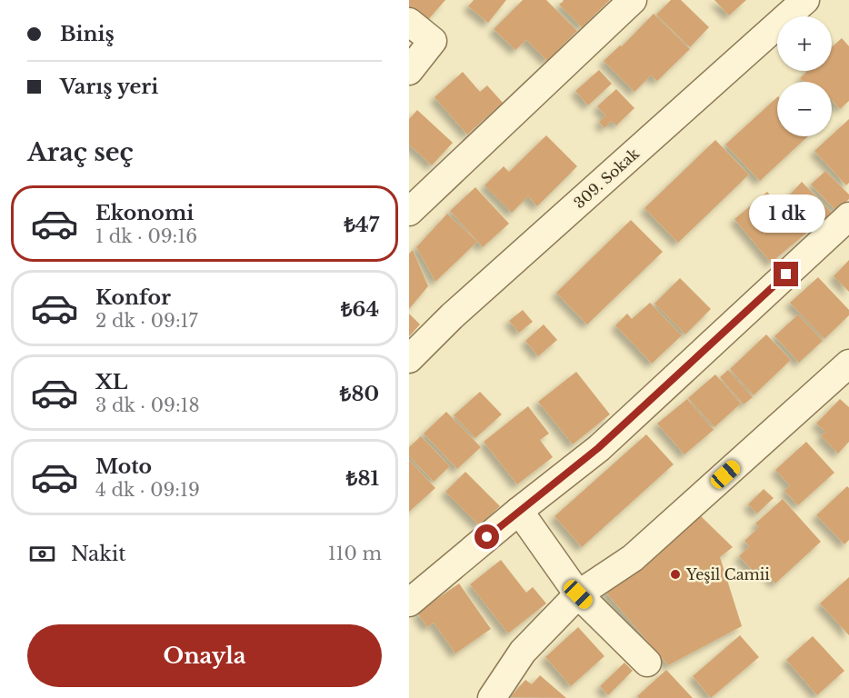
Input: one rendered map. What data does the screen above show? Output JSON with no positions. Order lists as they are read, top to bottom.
{
  "streets": {
    "street": ["309. Sokak"]
  },
  "places": ["Yeşil Camii"],
  "page": {
    "banner": ["Biniş", "Varış yeri"],
    "map_buttons": ["+", "−"],
    "heading": "Araç seç",
    "list": [
      {
        "name": "Ekonomi",
        "note": "1 dk · 09:16",
        "value": "₺47"
      },
      {
        "name": "Konfor",
        "note": "2 dk · 09:17",
        "value": "₺64"
      },
      {
        "name": "XL",
        "note": "3 dk · 09:18",
        "value": "₺80"
      },
      {
        "name": "Moto",
        "note": "4 dk · 09:19",
        "value": "₺81"
      }
    ],
    "bubble": "1 dk",
    "pay": ["Nakit", "110 m"],
    "buttons": "Onayla"
  }
}
